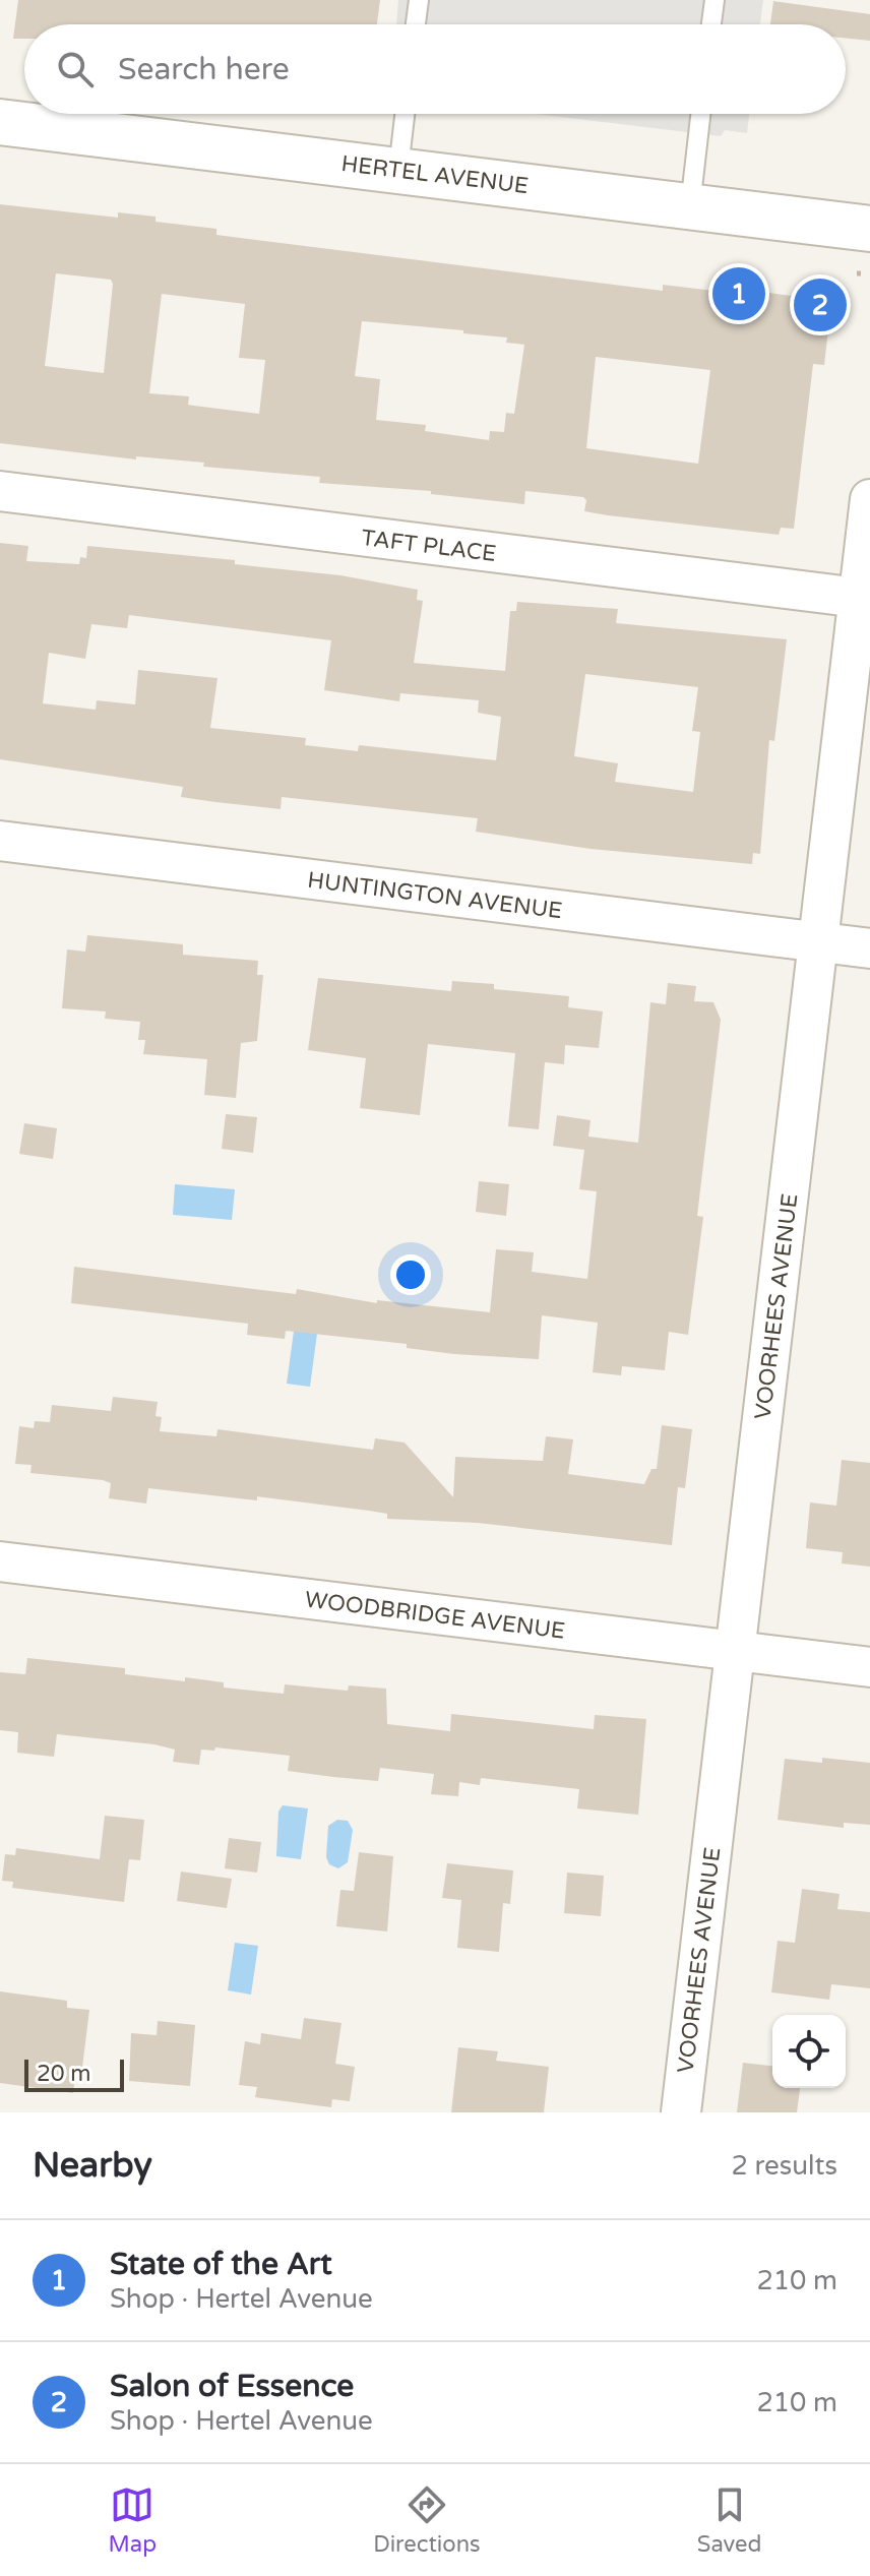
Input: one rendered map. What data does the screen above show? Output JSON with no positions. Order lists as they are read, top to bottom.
{
  "streets": {
    "street": [
      "HERTEL AVENUE",
      "TAFT PLACE",
      "HUNTINGTON AVENUE",
      "VOORHEES AVENUE",
      "WOODBRIDGE AVENUE"
    ]
  },
  "crossings": [
    ["TAFT PLACE", "VOORHEES AVENUE"],
    ["HUNTINGTON AVENUE", "VOORHEES AVENUE"],
    ["VOORHEES AVENUE", "WOODBRIDGE AVENUE"]
  ],
  "scale_bar": "20 m",
  "page": {
    "search": "Search here",
    "pins": ["1", "2"],
    "scale": "20 m",
    "heading": ["Nearby", "2 results"],
    "list": [
      {
        "mark": "1",
        "name": "State of the Art",
        "note": "Shop · Hertel Avenue",
        "value": "210 m"
      },
      {
        "mark": "2",
        "name": "Salon of Essence",
        "note": "Shop · Hertel Avenue",
        "value": "210 m"
      }
    ],
    "nav": ["Map", "Directions", "Saved"]
  }
}
